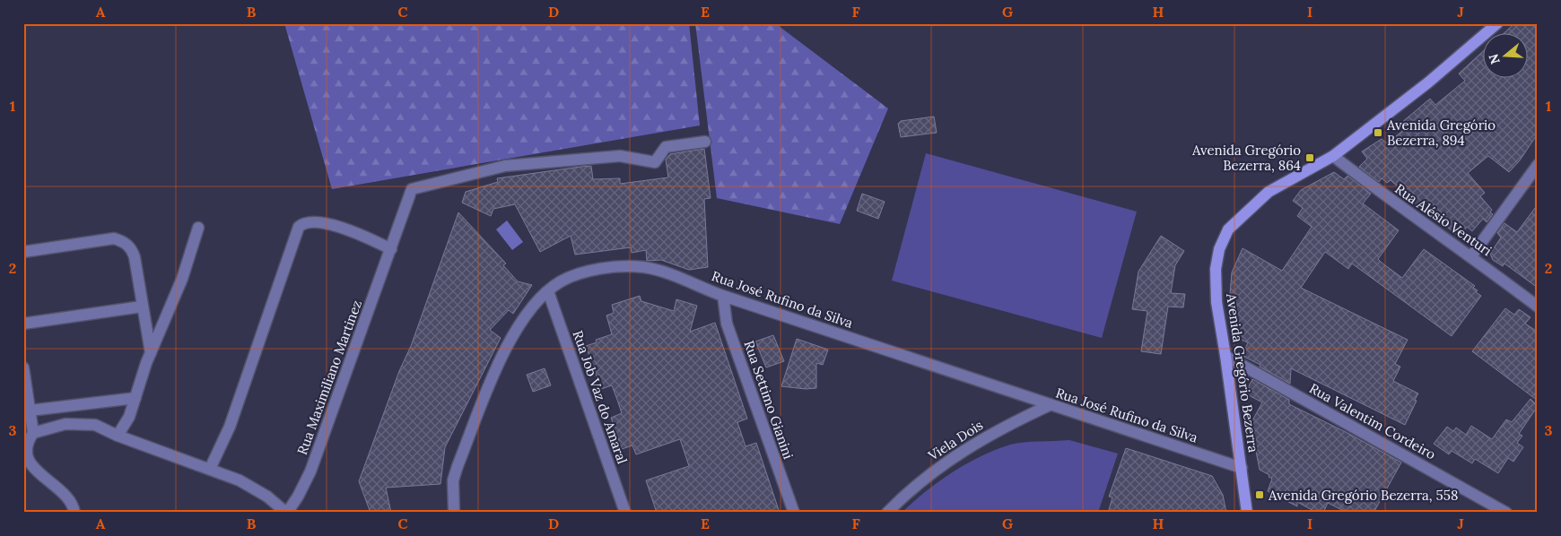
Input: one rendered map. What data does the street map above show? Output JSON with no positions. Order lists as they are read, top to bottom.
{
  "streets": {
    "street": [
      "Rua Alésio Venturi",
      "Rua José Rufino da Silva",
      "Avenida Gregório Bezerra",
      "Rua Maximiliano Martinez",
      "Rua Job Vaz do Amaral",
      "Rua Settimo Gianini",
      "Rua Valentim Cordeiro",
      "Viela Dois"
    ]
  },
  "crossings": [
    ["Rua Alésio Venturi", "Avenida Gregório Bezerra"],
    ["Rua José Rufino da Silva", "Avenida Gregório Bezerra"],
    ["Rua José Rufino da Silva", "Rua Job Vaz do Amaral"],
    ["Rua José Rufino da Silva", "Rua Settimo Gianini"],
    ["Rua José Rufino da Silva", "Viela Dois"],
    ["Avenida Gregório Bezerra", "Rua Valentim Cordeiro"]
  ],
  "places": {
    "transit": ["Avenida Gregório Bezerra, 894", "Avenida Gregório Bezerra, 864", "Avenida Gregório Bezerra, 558"]
  },
  "north": "left",
  "grid": {
    "columns": [
      "A",
      "B",
      "C",
      "D",
      "E",
      "F",
      "G",
      "H",
      "I",
      "J"
    ],
    "rows": ["1", "2", "3"]
  }
}
